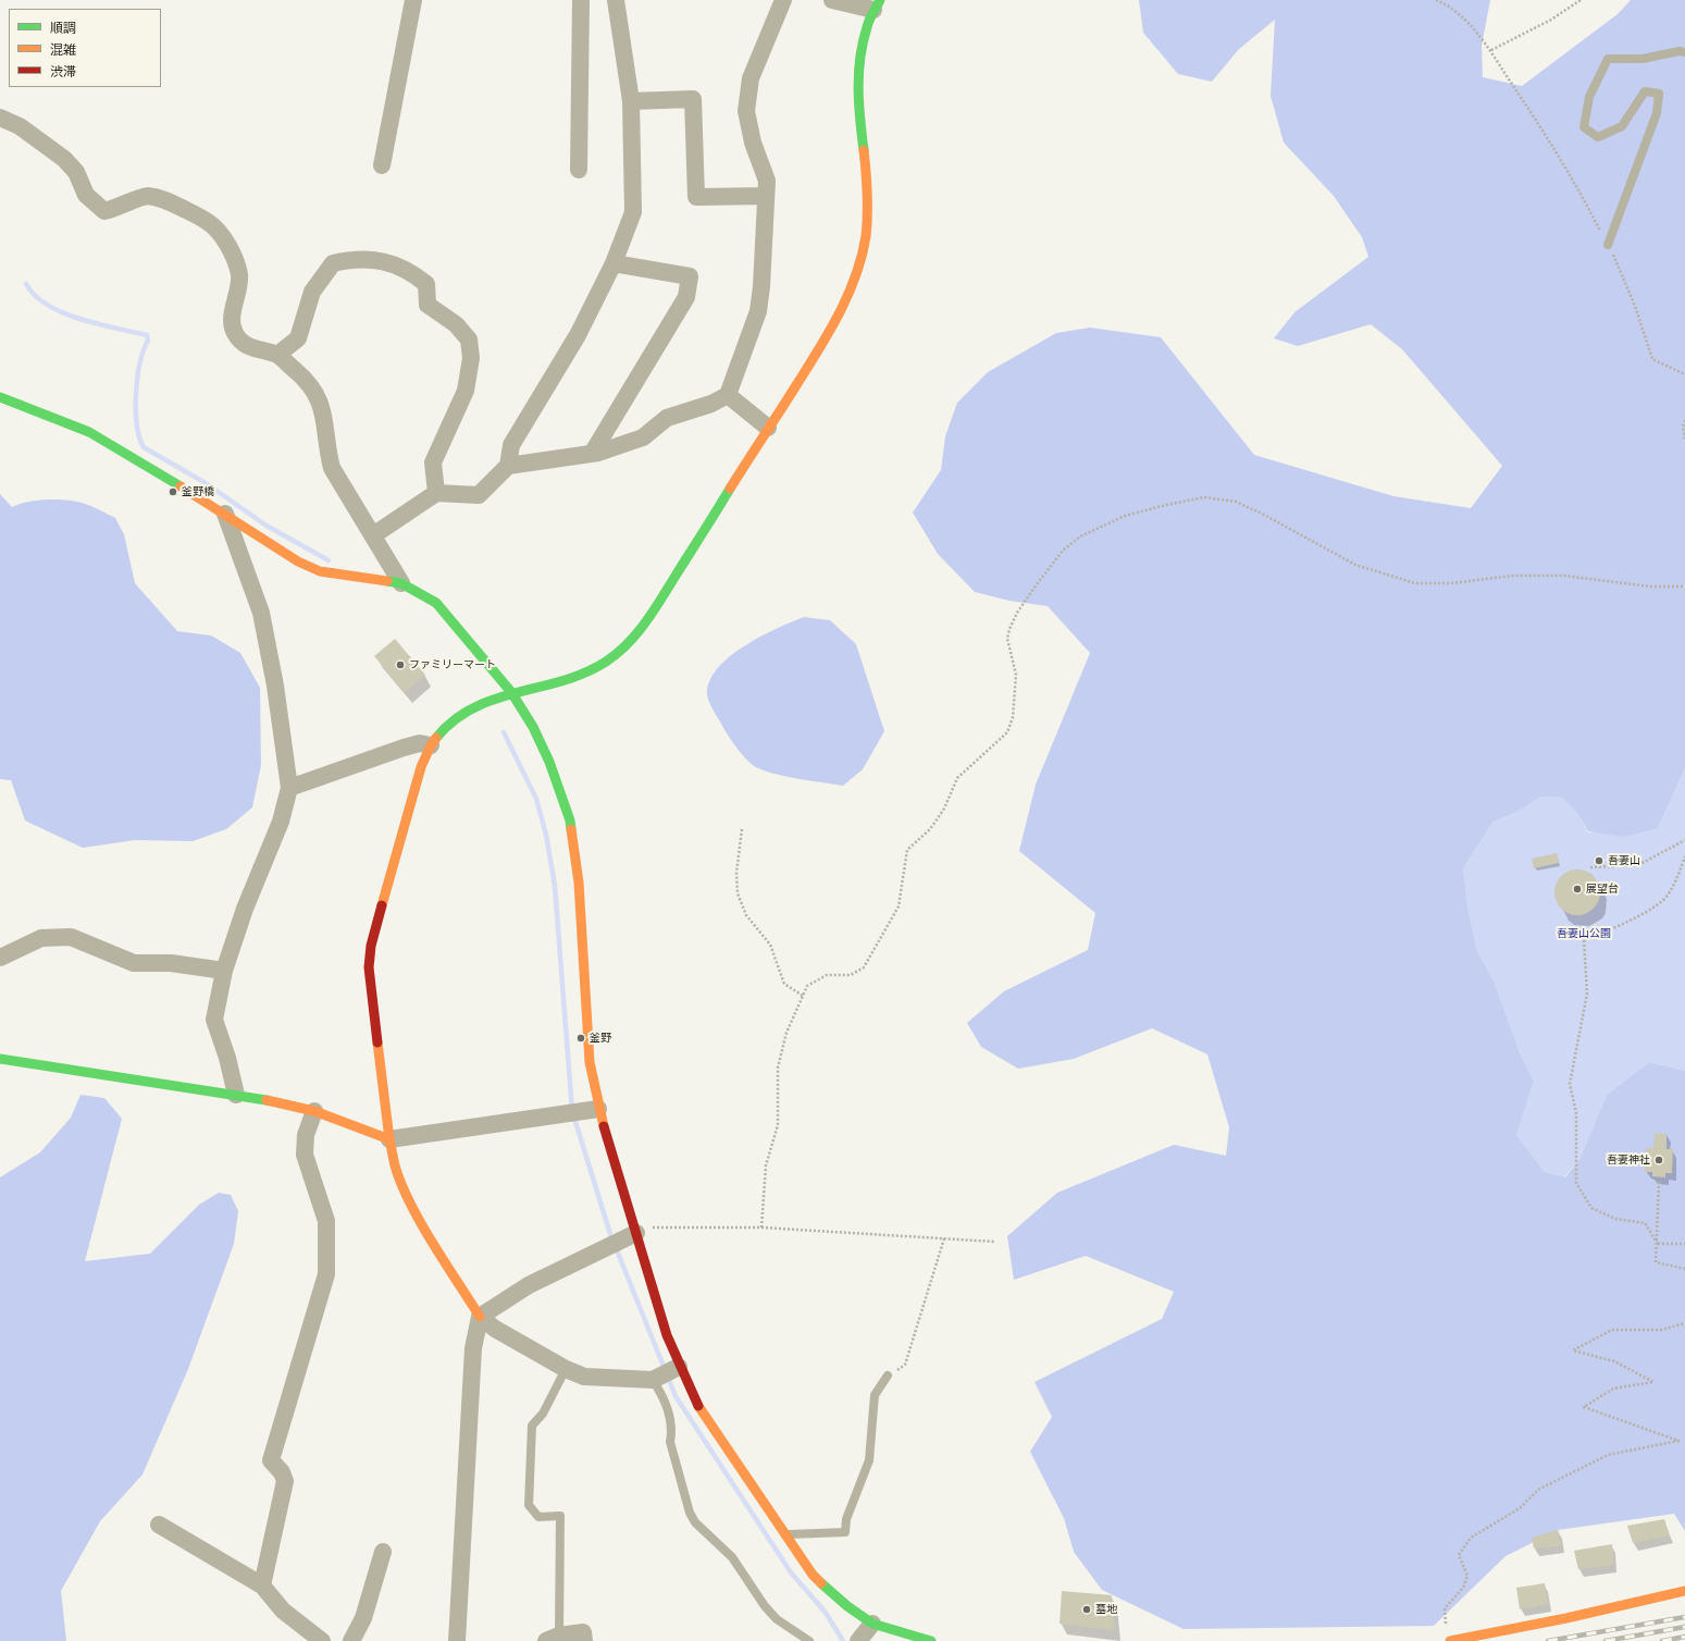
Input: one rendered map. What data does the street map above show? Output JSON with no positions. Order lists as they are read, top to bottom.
{
  "parks": ["吾妻山公園"],
  "places": [
    "釜野橋",
    "ファミリーマート",
    "吾妻山",
    "展望台",
    "釜野",
    "吾妻神社",
    "墓地"
  ],
  "legend": ["順調", "混雑", "渋滞"]
}
